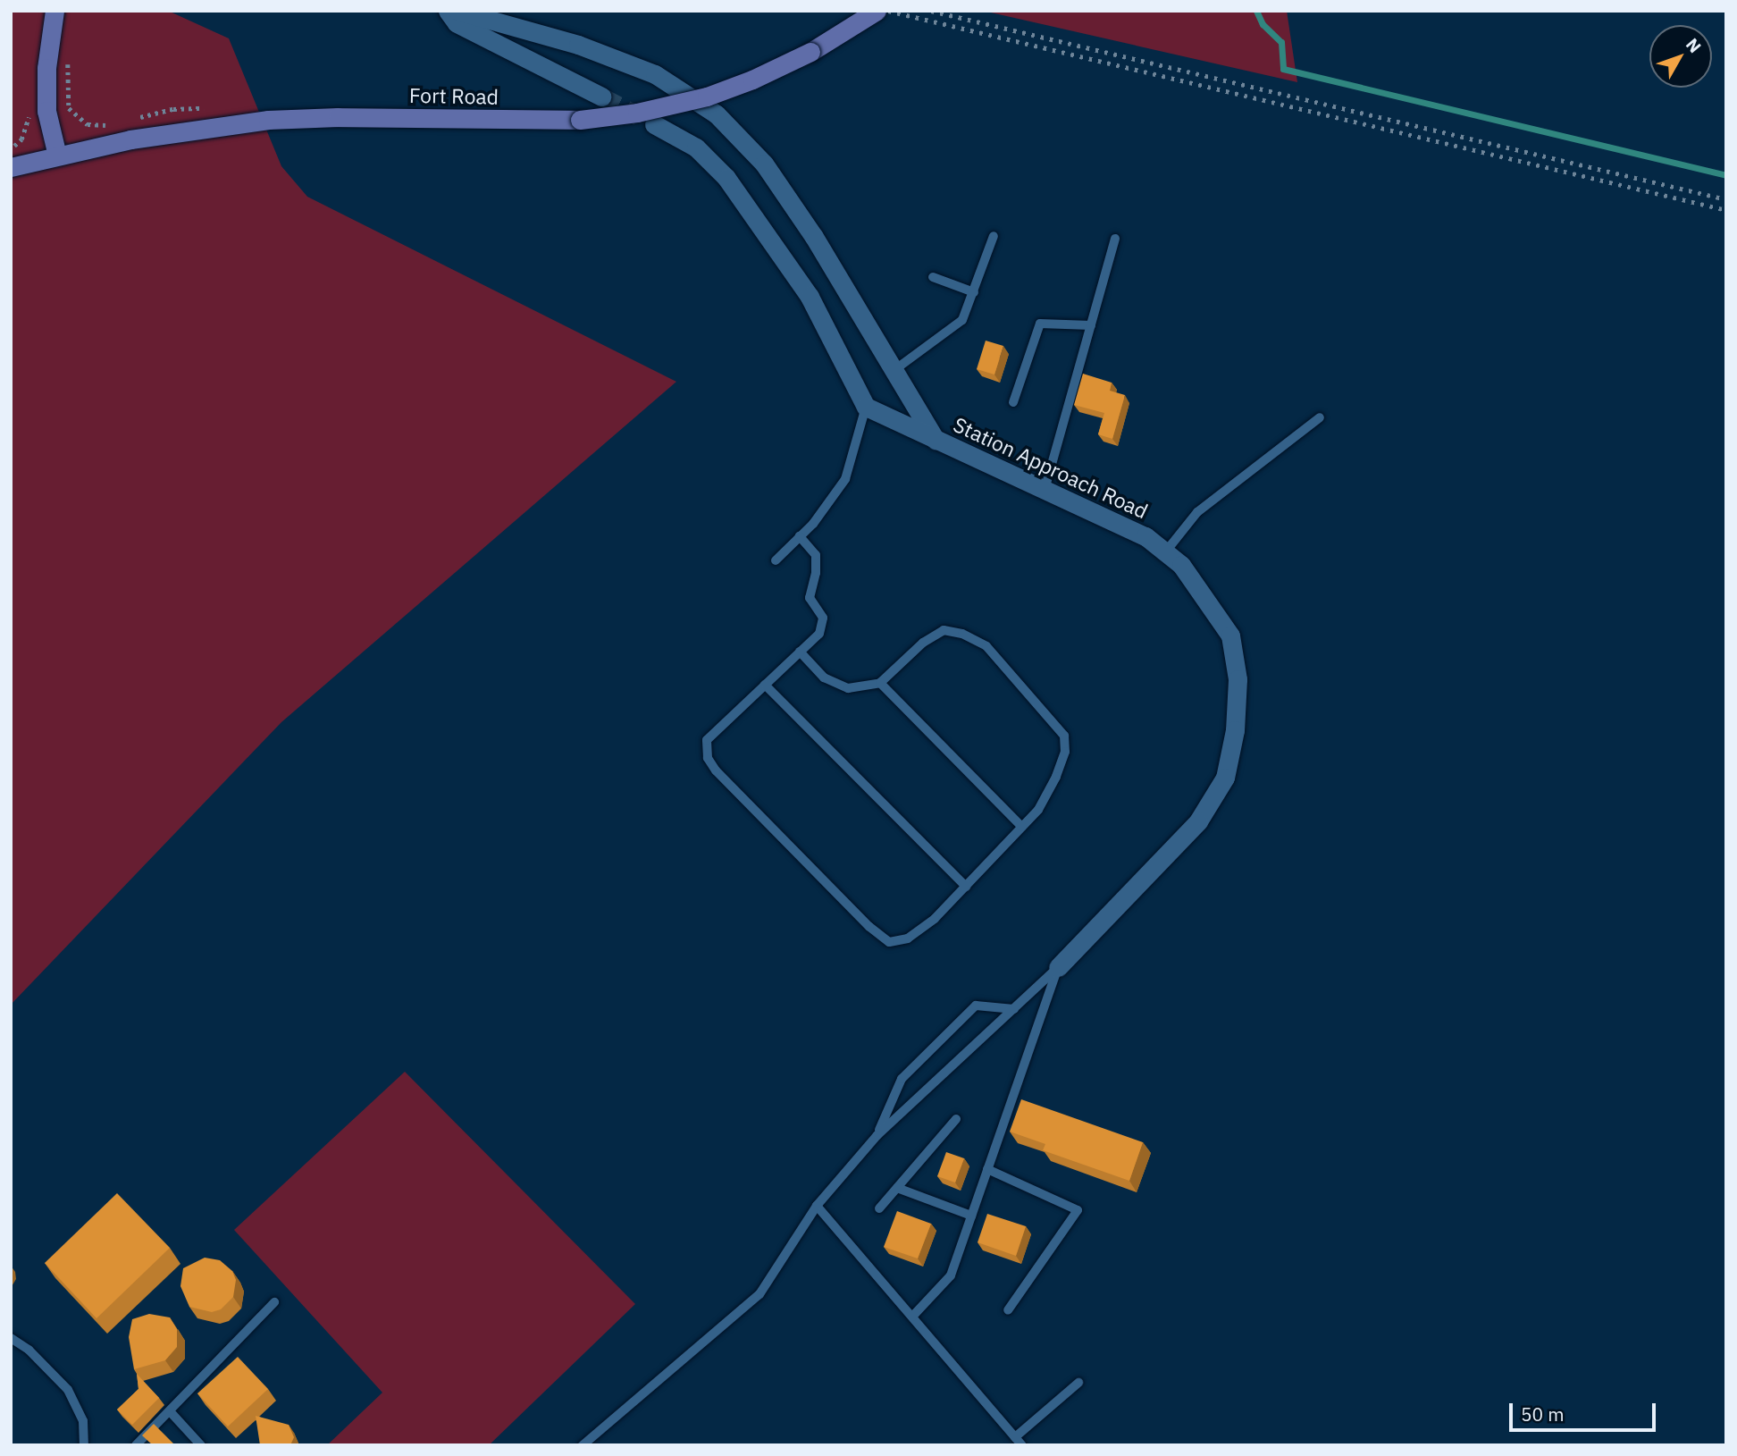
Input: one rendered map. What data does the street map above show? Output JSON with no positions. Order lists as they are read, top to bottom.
{
  "streets": {
    "street": ["Fort Road", "Station Approach Road"]
  },
  "scale_bar": "50 m",
  "north": "top right"
}
